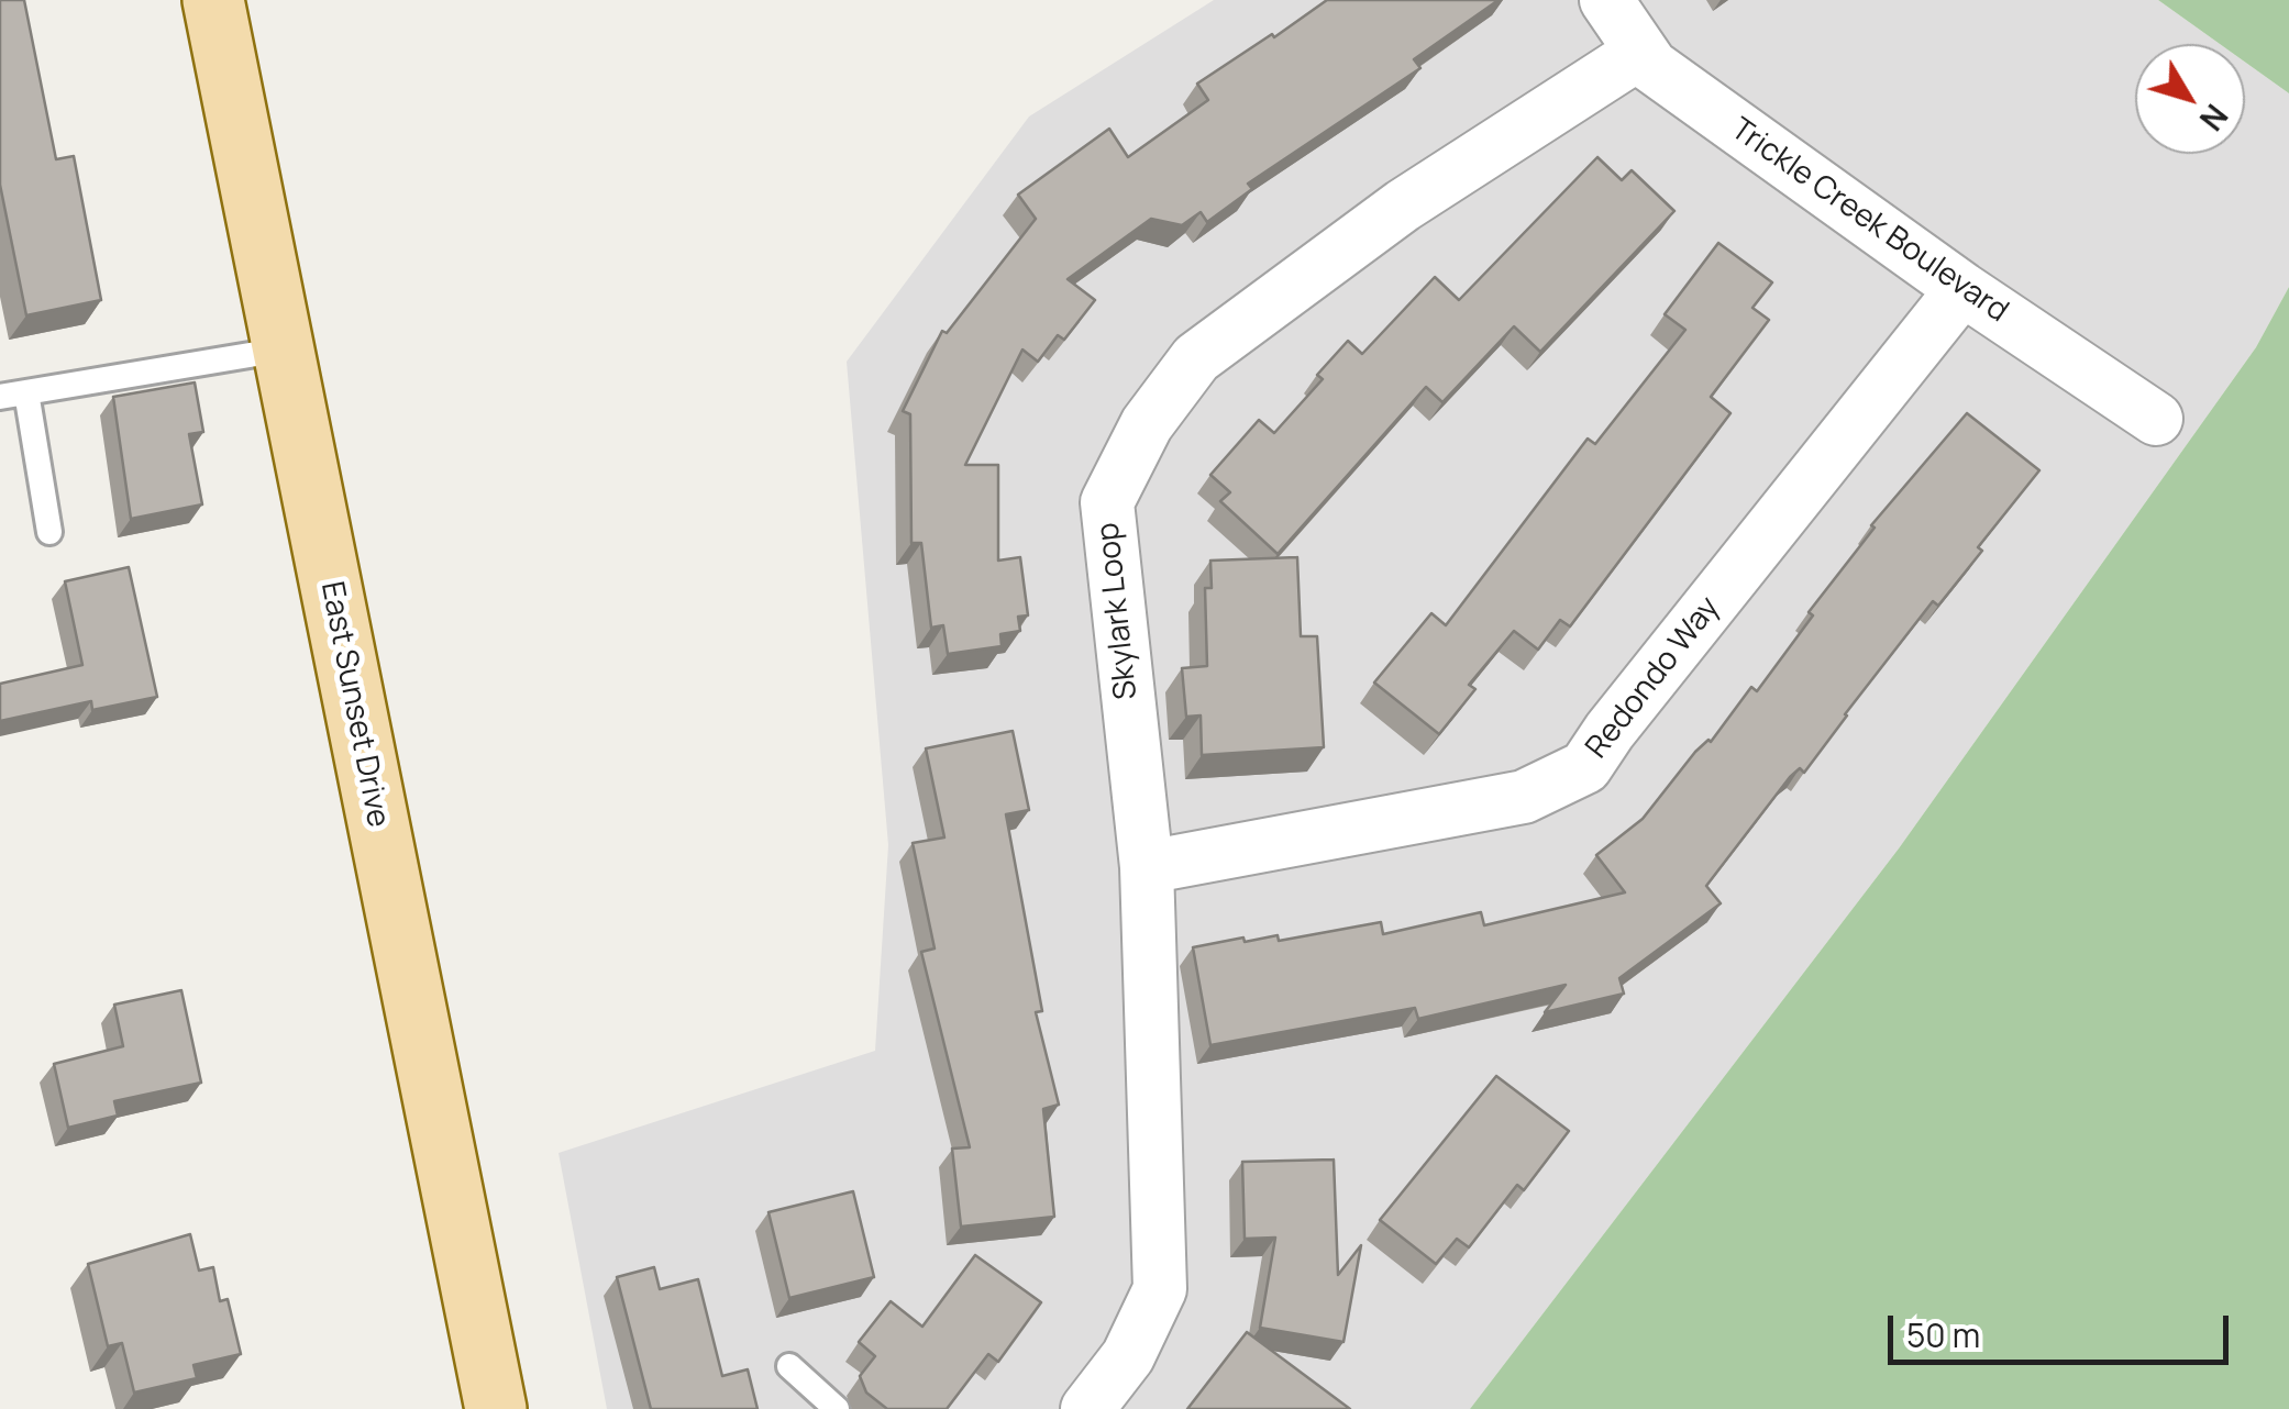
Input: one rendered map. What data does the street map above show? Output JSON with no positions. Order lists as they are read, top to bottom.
{
  "streets": {
    "main road": ["East Sunset Drive"],
    "street": ["Trickle Creek Boulevard", "Skylark Loop", "Redondo Way"]
  },
  "crossings": [
    ["Trickle Creek Boulevard", "Skylark Loop"],
    ["Trickle Creek Boulevard", "Redondo Way"],
    ["Skylark Loop", "Redondo Way"]
  ],
  "scale_bar": "50 m",
  "north": "bottom right"
}
